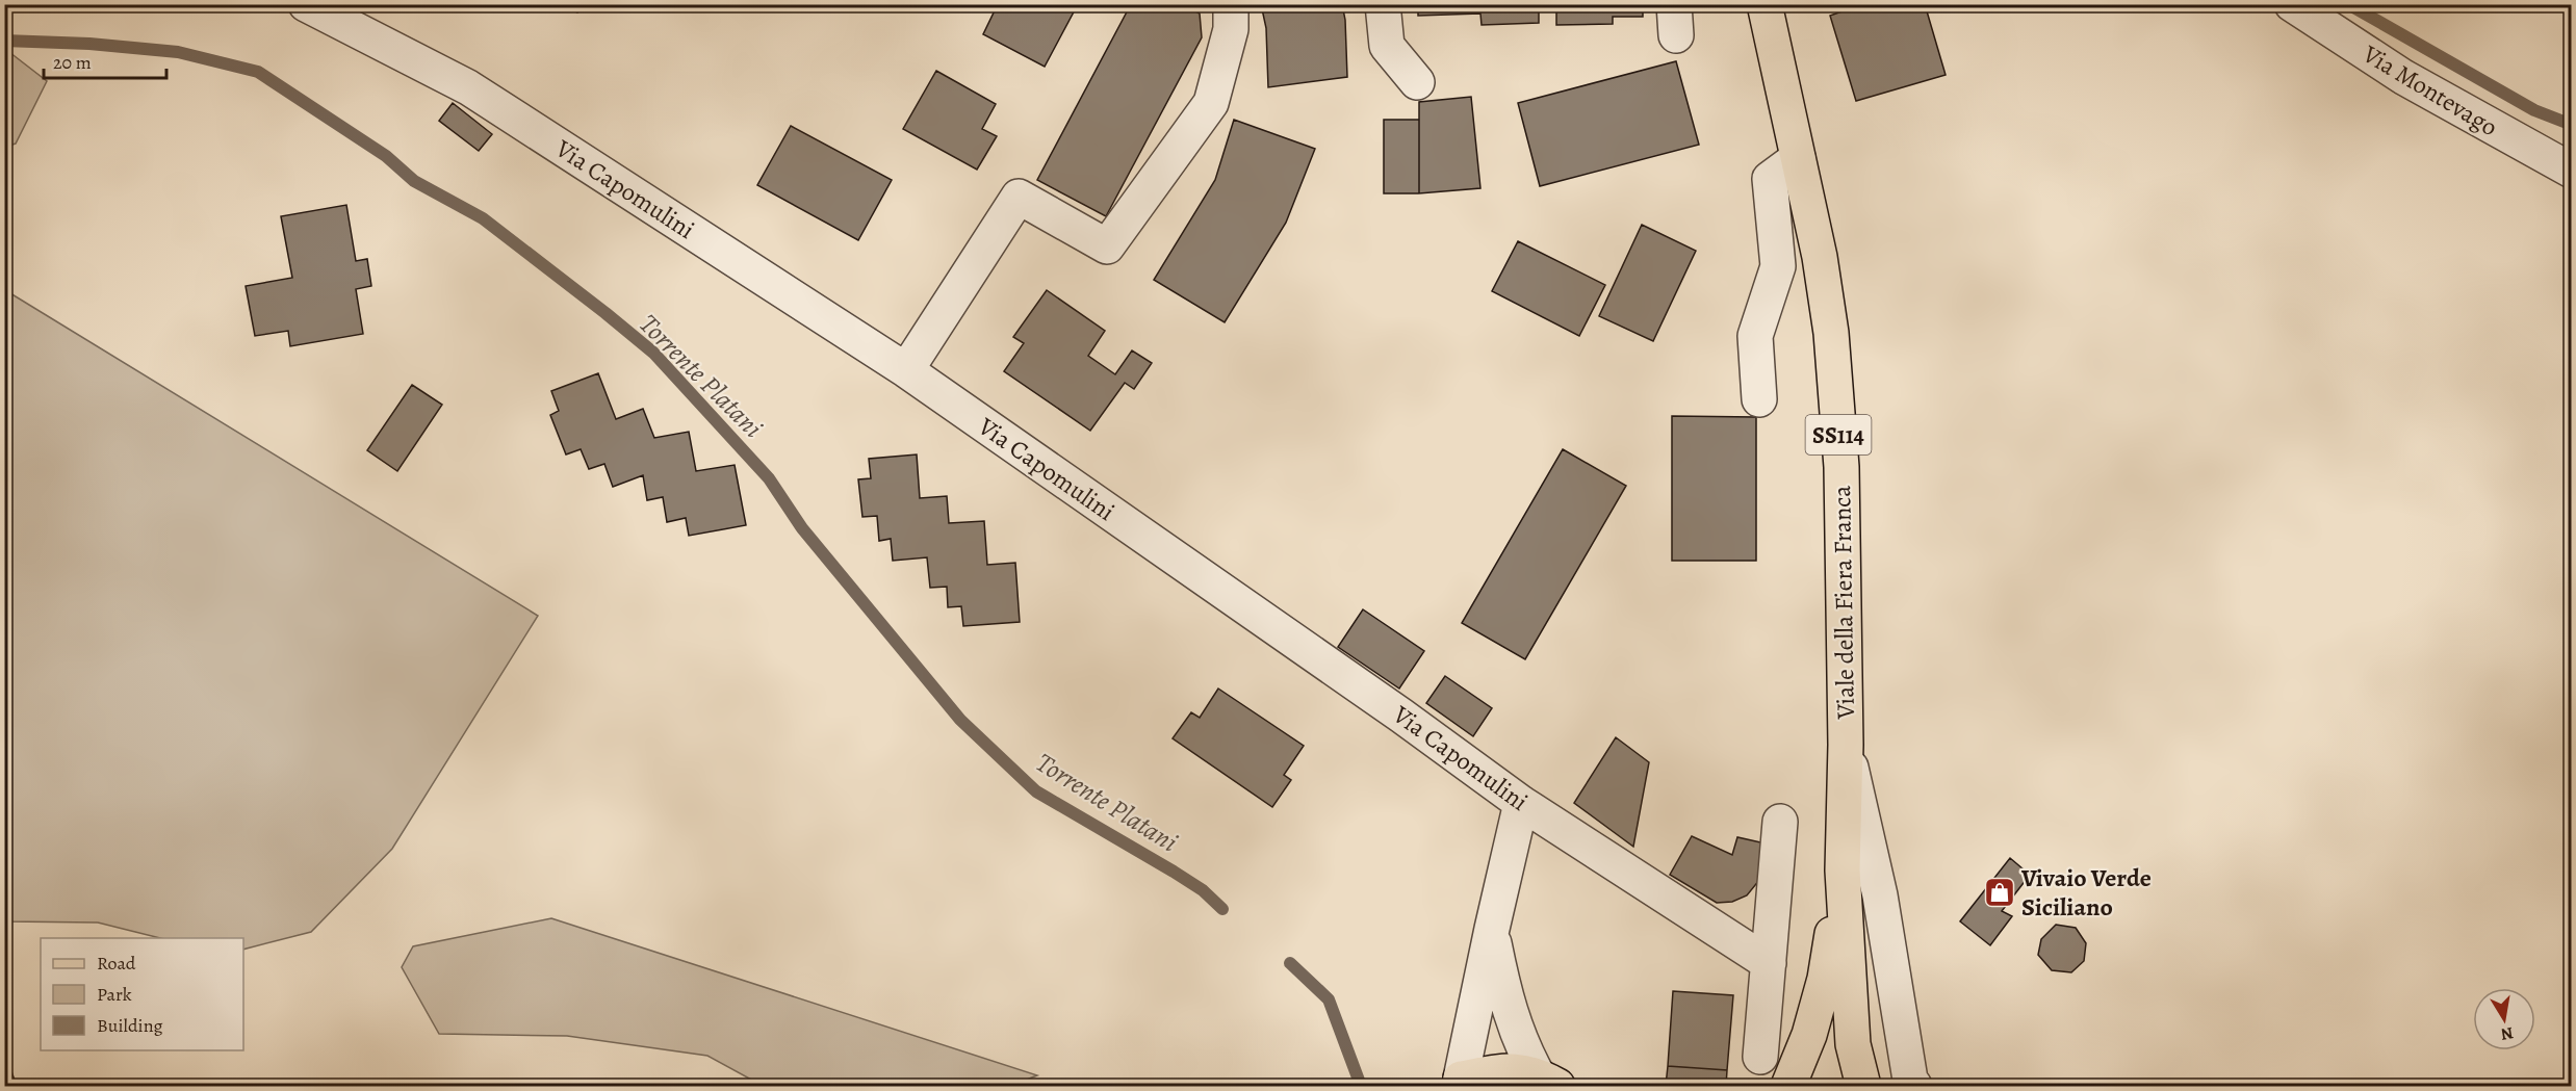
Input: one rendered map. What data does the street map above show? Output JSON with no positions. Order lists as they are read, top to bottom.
{
  "streets": {
    "main road": ["SS114", "Viale della Fiera Franca"],
    "street": ["Via Montevago", "Via Capomulini"]
  },
  "water": ["Torrente Platani"],
  "places": {
    "shop": ["Vivaio Verde Siciliano"]
  },
  "legend": ["Road", "Park", "Building"],
  "scale_bar": "20 m",
  "north": "bottom"
}
